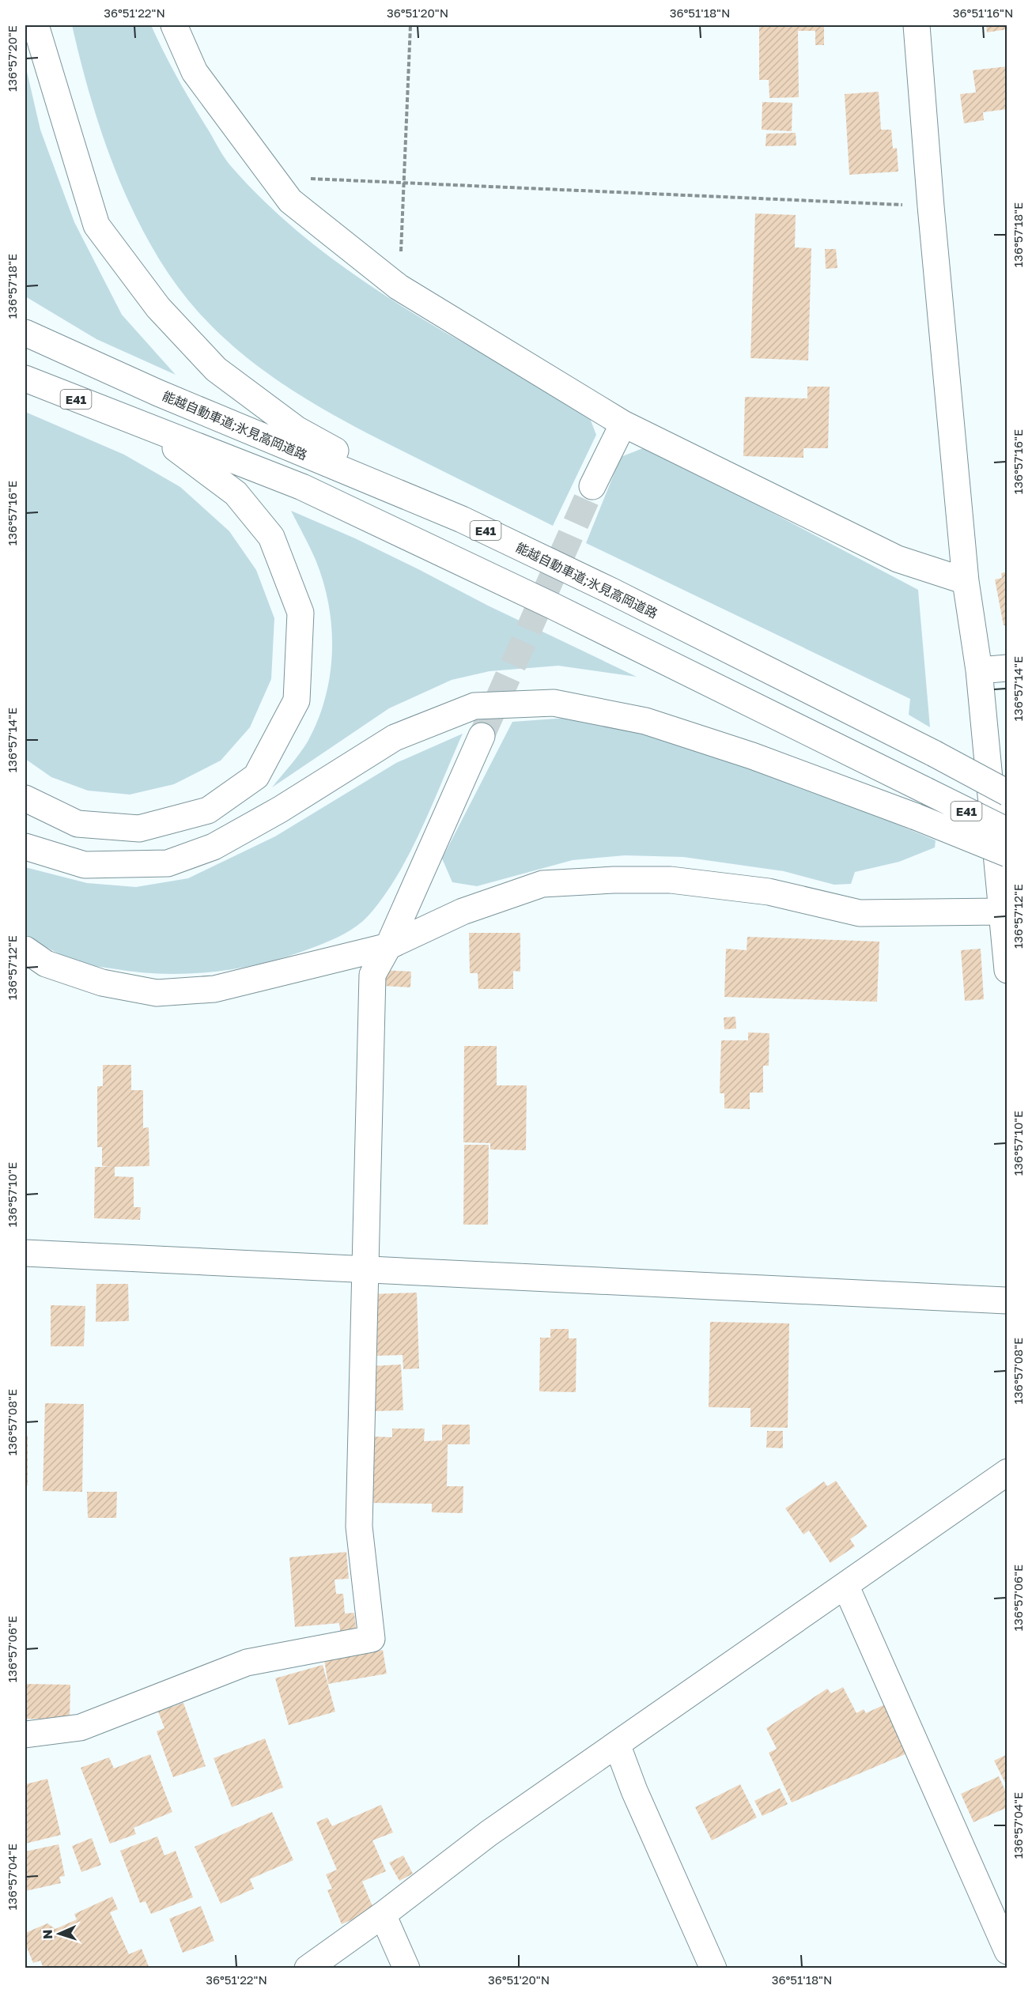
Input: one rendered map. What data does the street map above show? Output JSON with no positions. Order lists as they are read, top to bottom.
{
  "streets": {
    "main road": ["E41", "能越自動車道;氷見高岡道路"]
  },
  "north": "left",
  "coordinates": [
    "36°51'22\"N",
    "36°51'20\"N",
    "36°51'18\"N",
    "36°51'16\"N",
    "136°57'20\"E",
    "136°57'18\"E",
    "136°57'16\"E",
    "136°57'14\"E",
    "136°57'12\"E",
    "136°57'10\"E",
    "136°57'08\"E",
    "136°57'06\"E",
    "136°57'04\"E"
  ]
}
